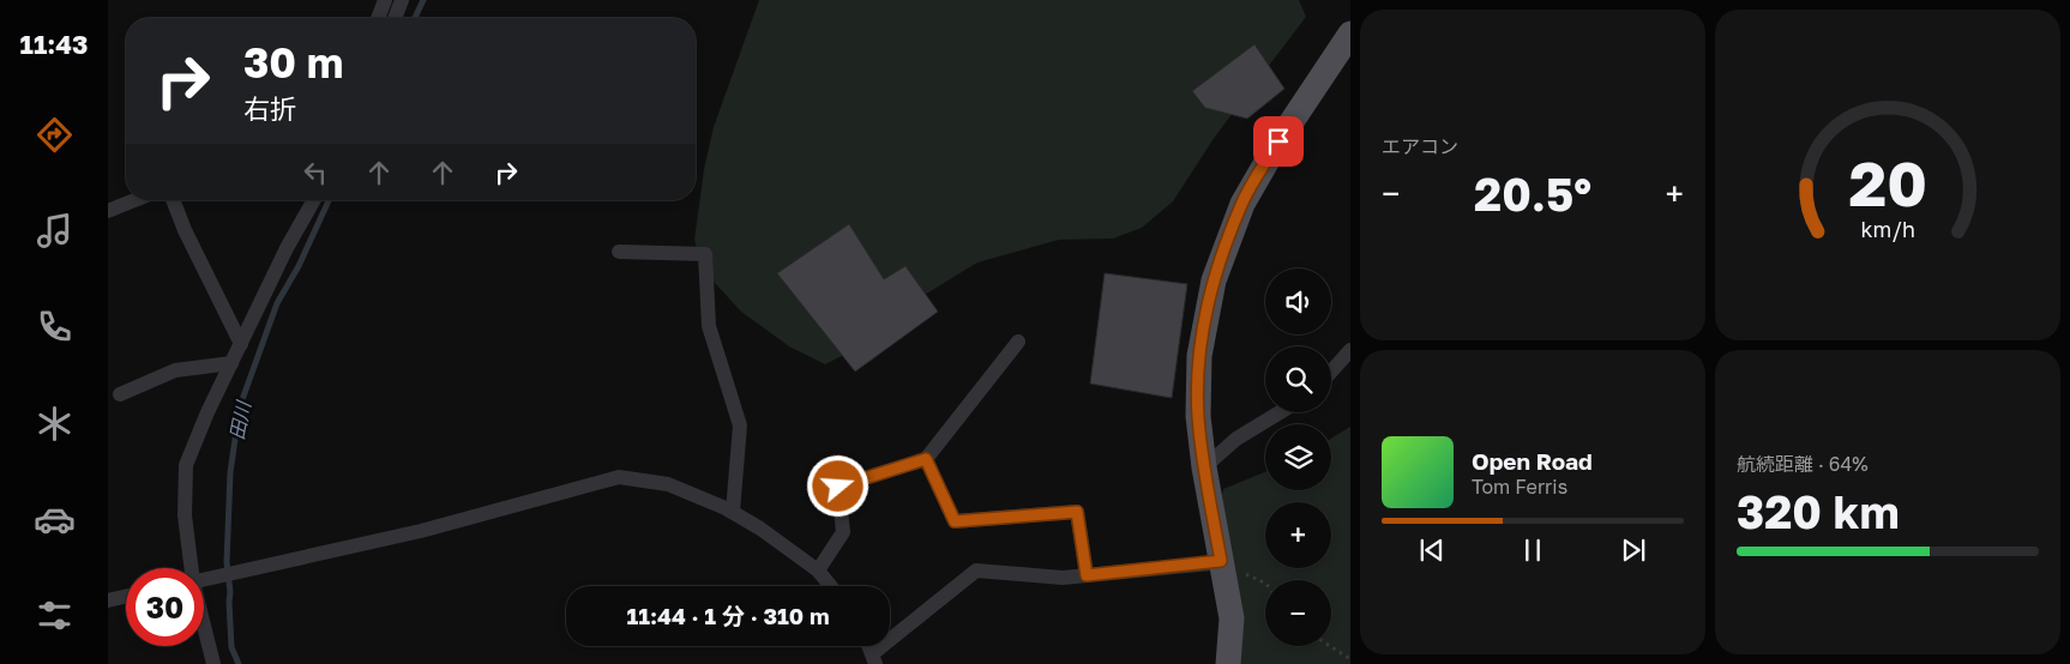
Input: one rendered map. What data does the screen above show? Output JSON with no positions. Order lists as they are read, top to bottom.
{
  "water": ["田川"],
  "page": {
    "tabs": "11:43",
    "tile": [
      "エアコン",
      ["航続距離 · 64%", "320 km"]
    ],
    "turn": ["30 m", "右折"],
    "heat": ["−", "20.5°", "+"],
    "map_buttons": ["+", "−"],
    "song": ["Open Road", "Tom Ferris"],
    "limit": "30",
    "trip": "11:44 · 1 分 · 310 m",
    "gauge": ["20", "km/h"]
  }
}
